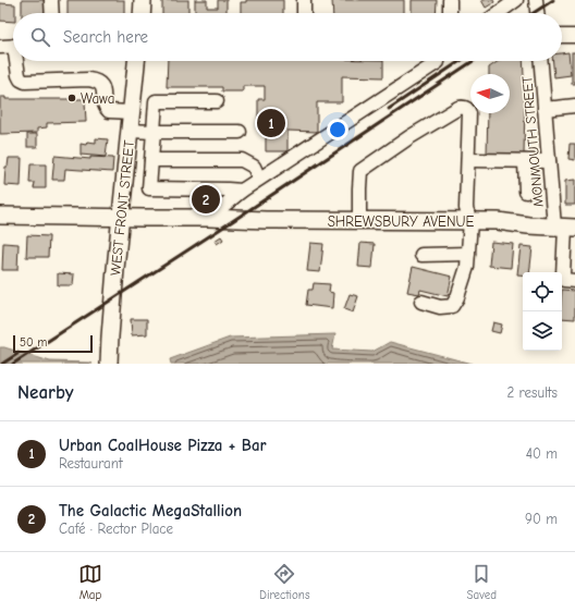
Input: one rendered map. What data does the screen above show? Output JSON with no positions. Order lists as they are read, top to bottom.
{
  "streets": {
    "main road": ["WEST FRONT STREET", "SHREWSBURY AVENUE"],
    "street": ["MONMOUTH STREET"]
  },
  "crossings": [
    ["MONMOUTH STREET", "SHREWSBURY AVENUE"],
    ["WEST FRONT STREET", "SHREWSBURY AVENUE"]
  ],
  "places": ["Wawa"],
  "scale_bar": "50 m",
  "north": "left",
  "page": {
    "search": "Search here",
    "pins": ["1", "2"],
    "scale": "50 m",
    "heading": ["Nearby", "2 results"],
    "list": [
      {
        "mark": "1",
        "name": "Urban CoalHouse Pizza + Bar",
        "note": "Restaurant",
        "value": "40 m"
      },
      {
        "mark": "2",
        "name": "The Galactic MegaStallion",
        "note": "Café · Rector Place",
        "value": "90 m"
      }
    ],
    "nav": ["Map", "Directions", "Saved"]
  }
}
